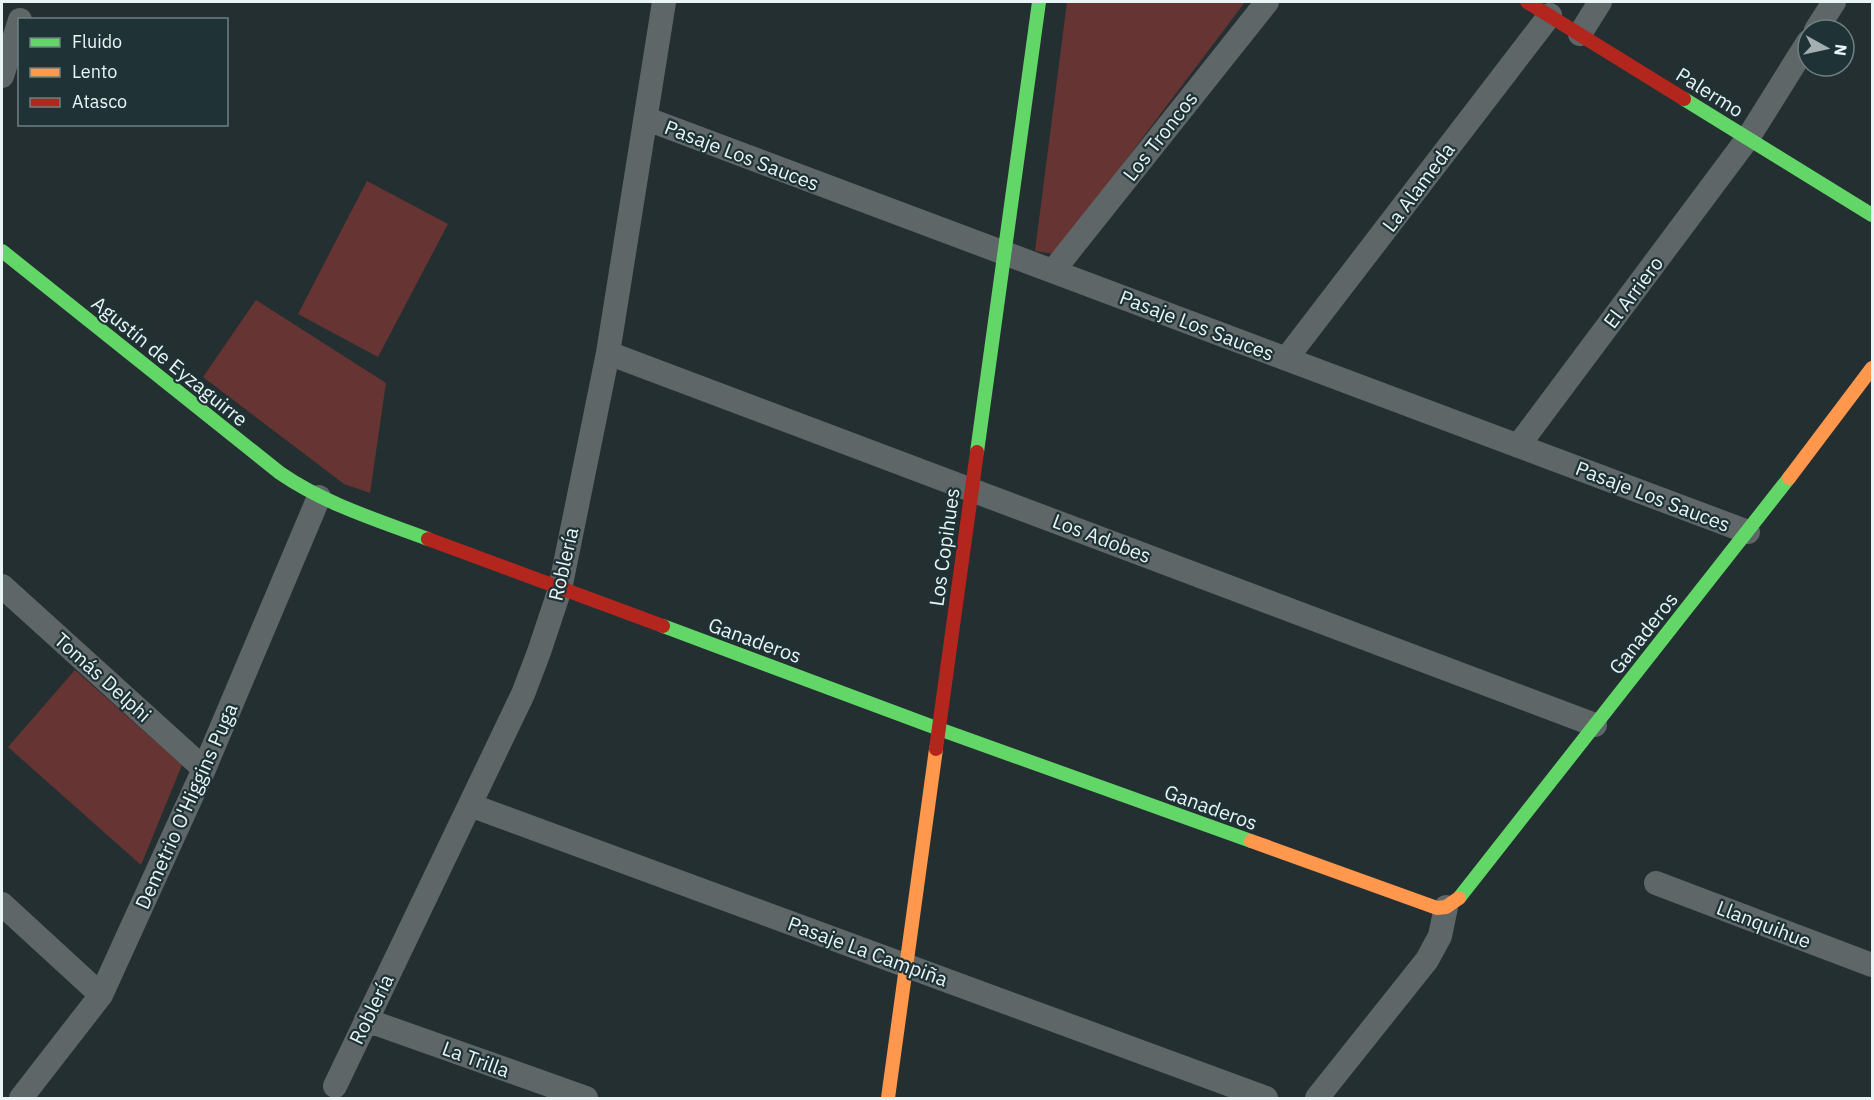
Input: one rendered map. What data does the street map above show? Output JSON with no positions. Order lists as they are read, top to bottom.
{
  "streets": {
    "street": [
      "Palermo",
      "Los Troncos",
      "Pasaje Los Sauces",
      "La Alameda",
      "El Arriero",
      "Agustín de Eyzaguirre",
      "Los Adobes",
      "Los Copihues",
      "Roblería",
      "Ganaderos",
      "Tomás Delphi",
      "Demetrio O'Higgins Puga",
      "Llanquihue",
      "Pasaje La Campiña",
      "La Trilla"
    ]
  },
  "crossings": [
    ["Palermo", "La Alameda"],
    ["Palermo", "El Arriero"],
    ["Los Troncos", "Pasaje Los Sauces"],
    ["Pasaje Los Sauces", "La Alameda"],
    ["Pasaje Los Sauces", "El Arriero"],
    ["Pasaje Los Sauces", "Los Copihues"],
    ["Pasaje Los Sauces", "Roblería"],
    ["Pasaje Los Sauces", "Ganaderos"],
    ["Agustín de Eyzaguirre", "Ganaderos"],
    ["Agustín de Eyzaguirre", "Demetrio O'Higgins Puga"],
    ["Los Adobes", "Los Copihues"],
    ["Los Adobes", "Roblería"],
    ["Los Adobes", "Ganaderos"],
    ["Los Copihues", "Ganaderos"],
    ["Los Copihues", "Pasaje La Campiña"],
    ["Roblería", "Ganaderos"],
    ["Roblería", "Pasaje La Campiña"],
    ["Roblería", "La Trilla"],
    ["Ganaderos", "Demetrio O'Higgins Puga"],
    ["Tomás Delphi", "Demetrio O'Higgins Puga"]
  ],
  "legend": ["Fluido", "Lento", "Atasco"],
  "north": "right"
}
